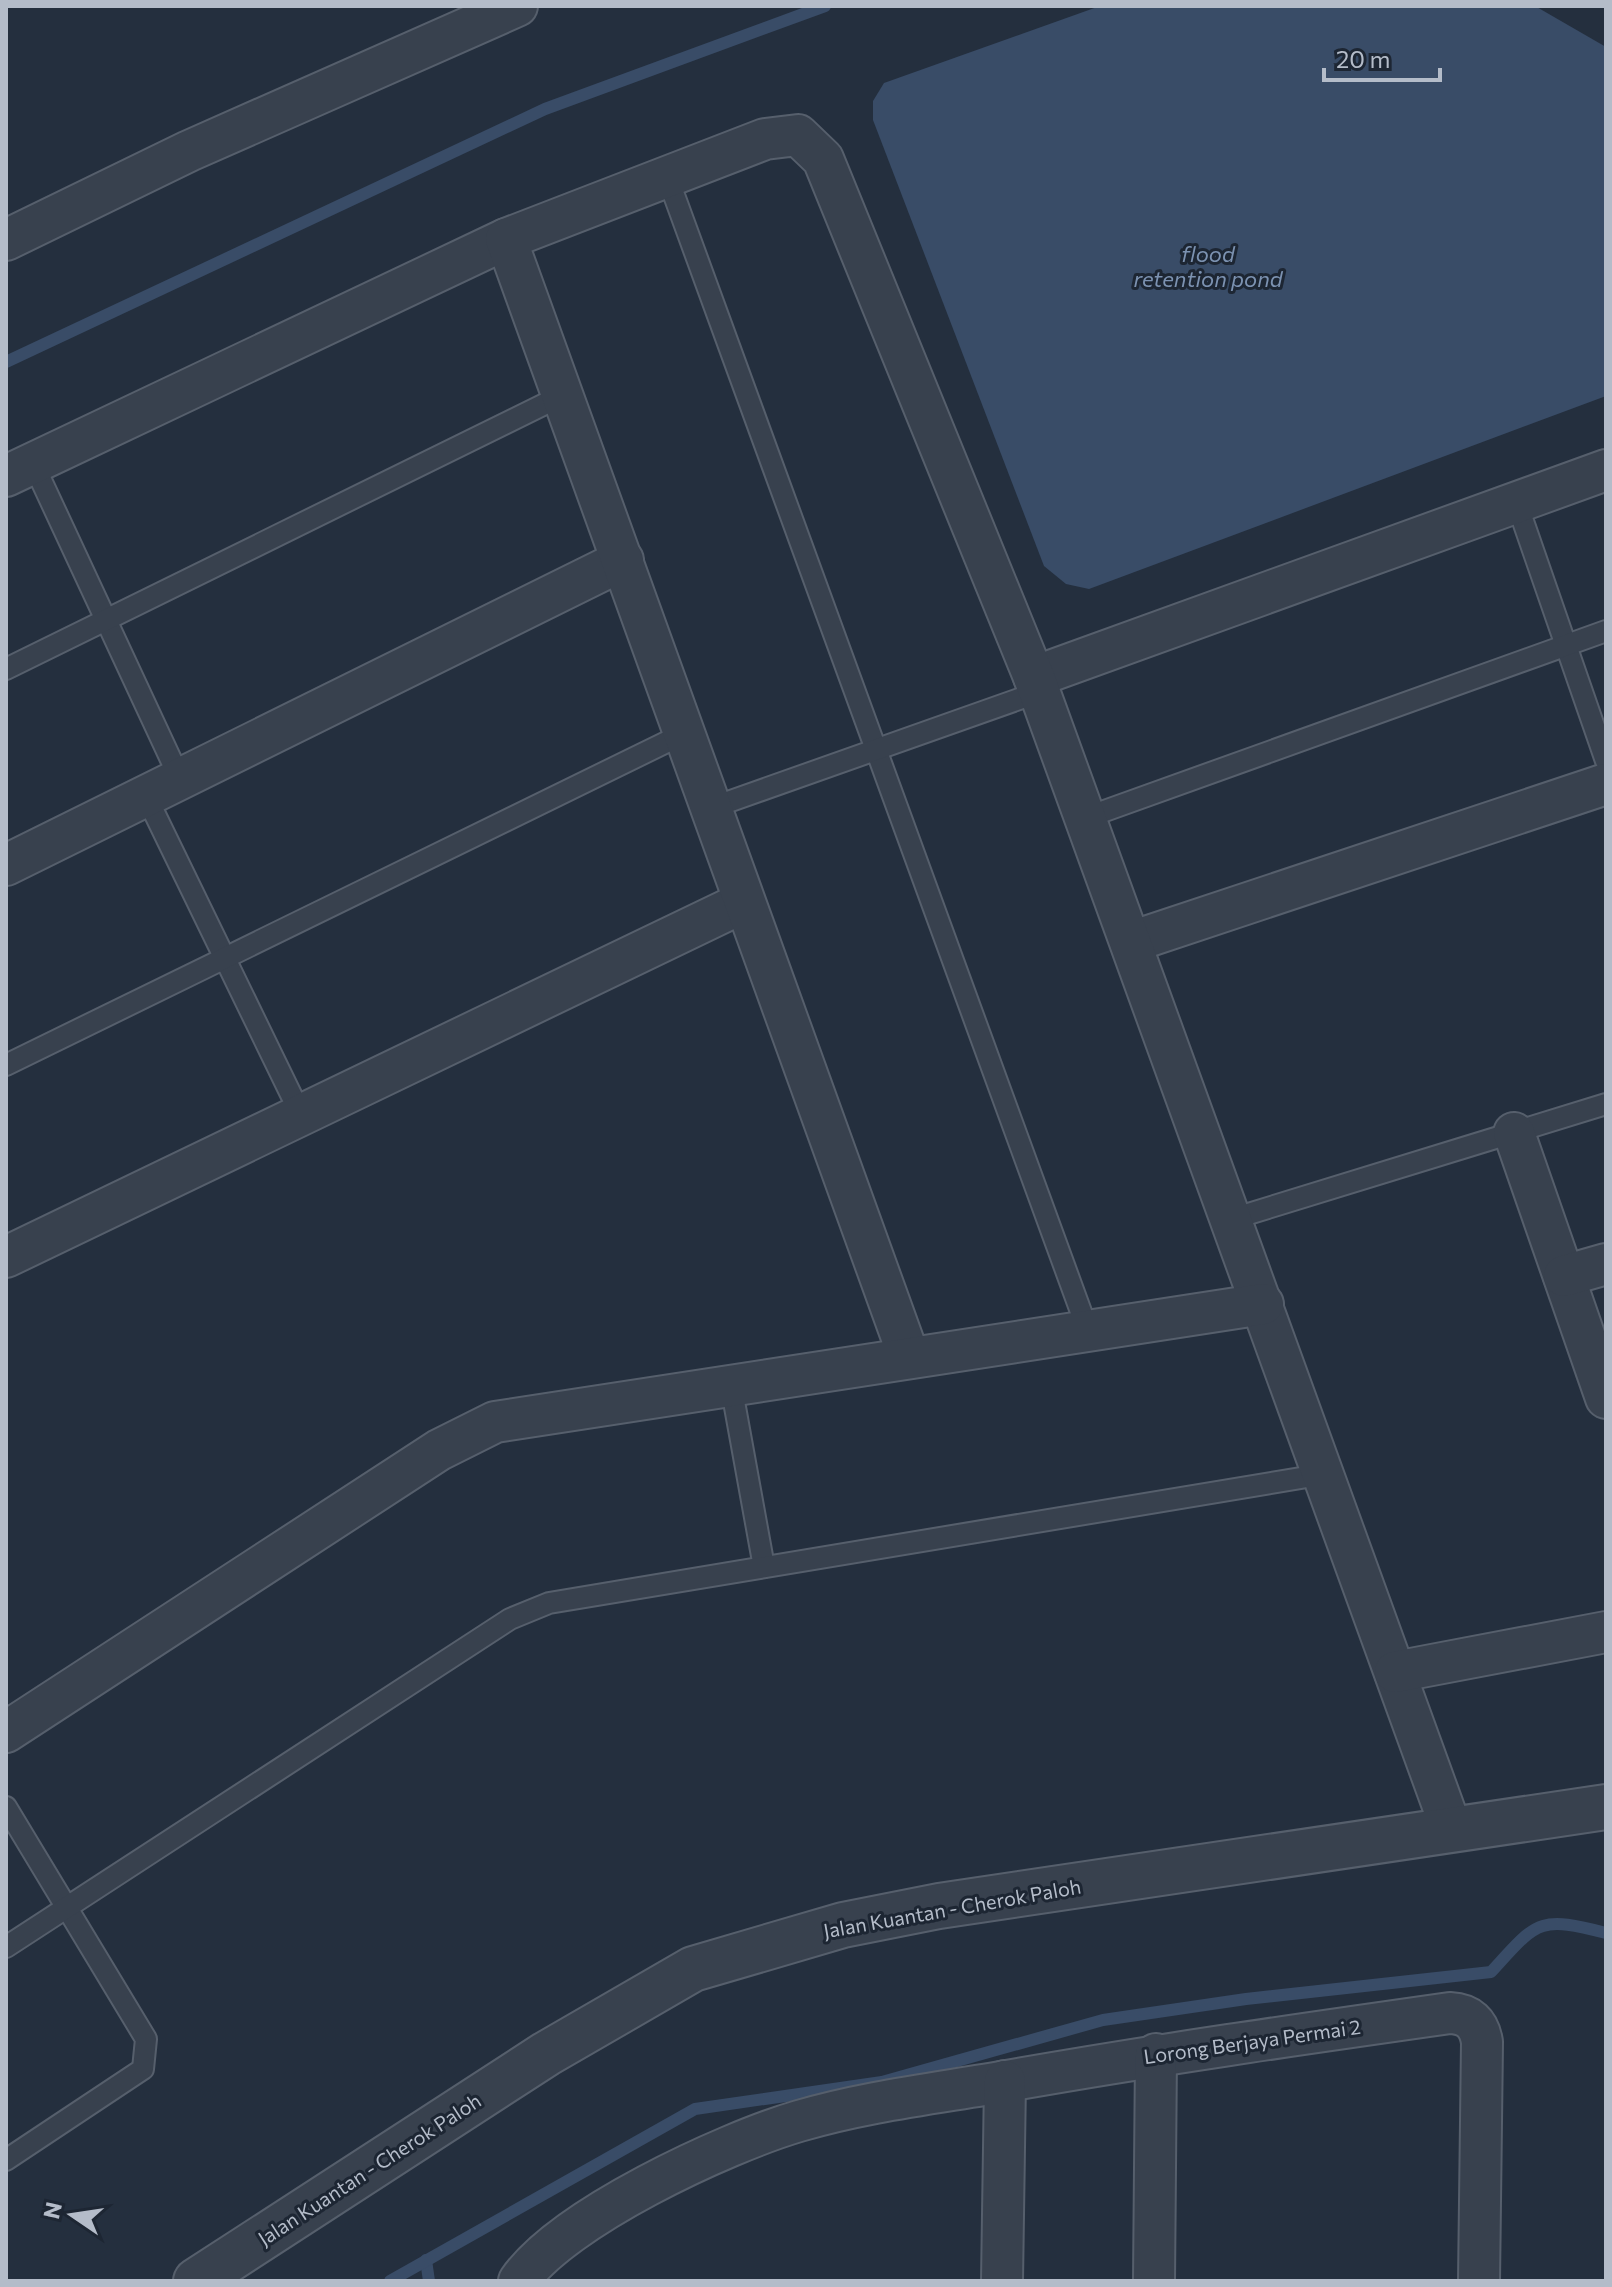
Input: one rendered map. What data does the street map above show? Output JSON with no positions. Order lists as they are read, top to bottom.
{
  "streets": {
    "street": ["Jalan Kuantan - Cherok Paloh", "Lorong Berjaya Permai 2"]
  },
  "water": ["flood retention pond"],
  "scale_bar": "20 m",
  "north": "left"
}
